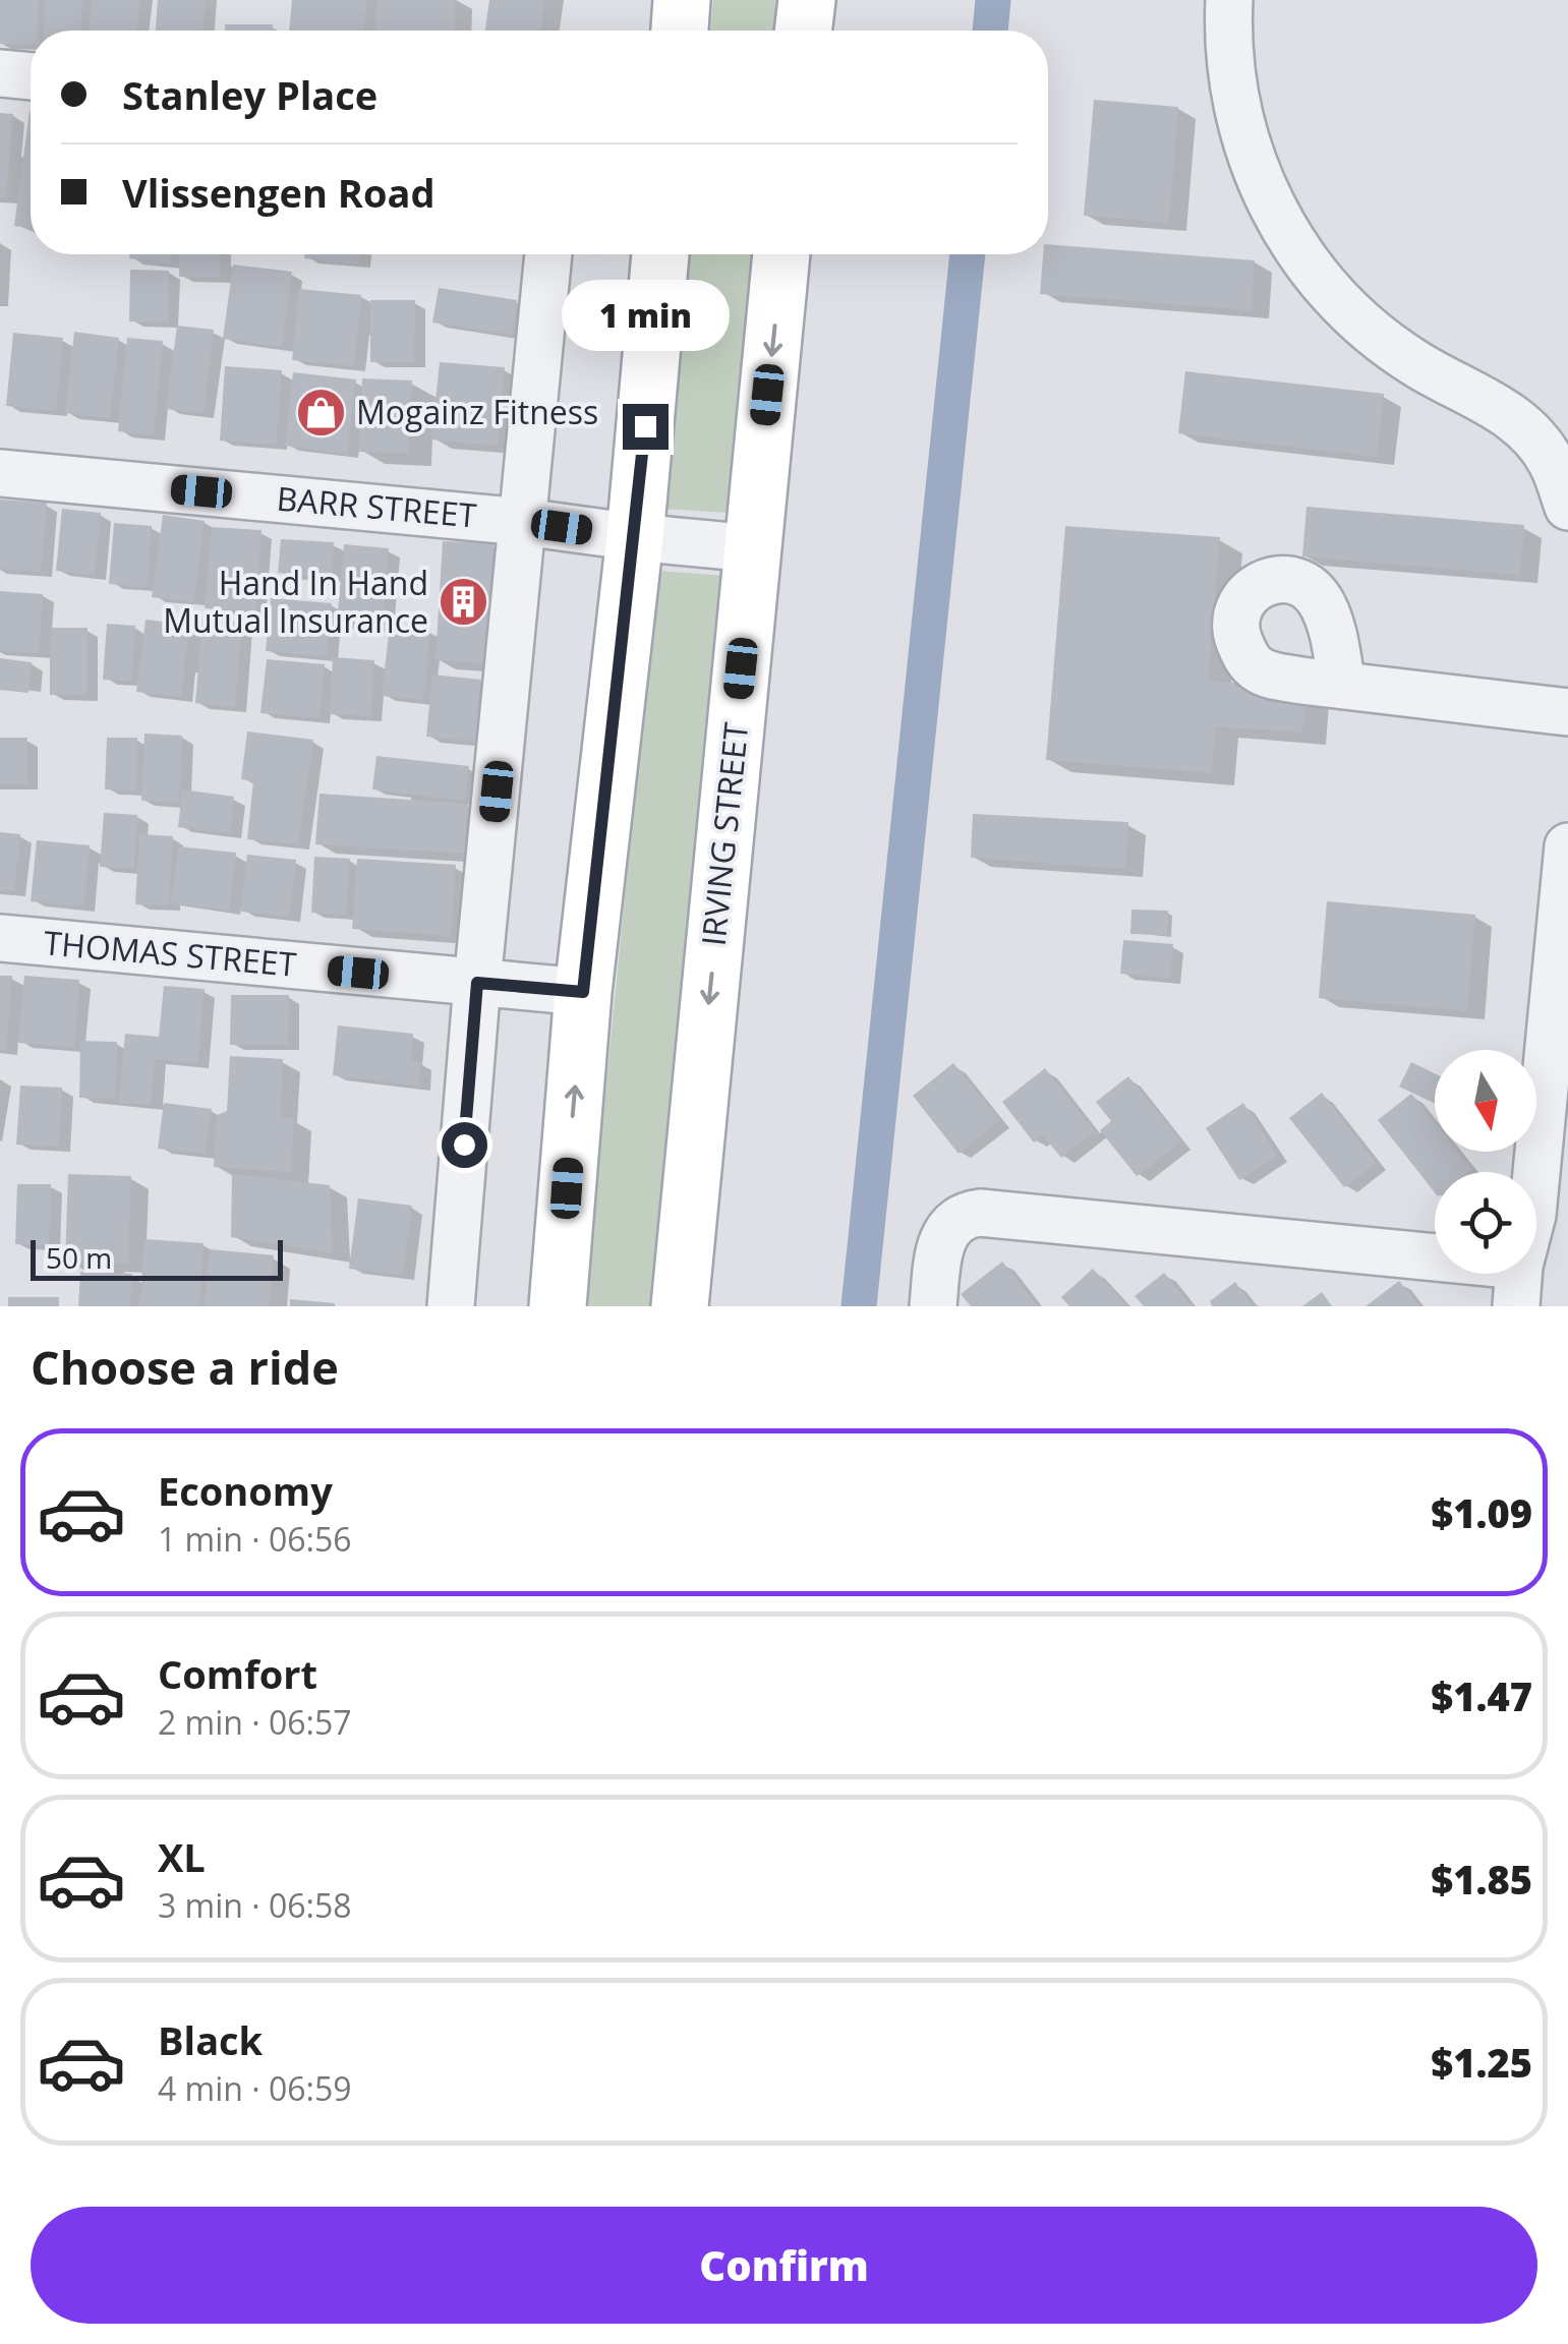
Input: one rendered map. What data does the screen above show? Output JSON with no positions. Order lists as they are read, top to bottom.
{
  "streets": {
    "main road": ["IRVING STREET"],
    "street": ["BARR STREET", "THOMAS STREET"]
  },
  "crossings": [
    ["BARR STREET", "IRVING STREET"]
  ],
  "places": {
    "shop": ["Mogainz Fitness"],
    "building": ["Hand In Hand Mutual Insurance"]
  },
  "scale_bar": "50 m",
  "north": "bottom",
  "page": {
    "banner": ["Stanley Place", "Vlissengen Road"],
    "bubble": "1 min",
    "scale": "50 m",
    "heading": "Choose a ride",
    "list": [
      {
        "name": "Economy",
        "note": "1 min · 06:56",
        "value": "$1.09"
      },
      {
        "name": "Comfort",
        "note": "2 min · 06:57",
        "value": "$1.47"
      },
      {
        "name": "XL",
        "note": "3 min · 06:58",
        "value": "$1.85"
      },
      {
        "name": "Black",
        "note": "4 min · 06:59",
        "value": "$1.25"
      }
    ],
    "buttons": "Confirm"
  }
}
